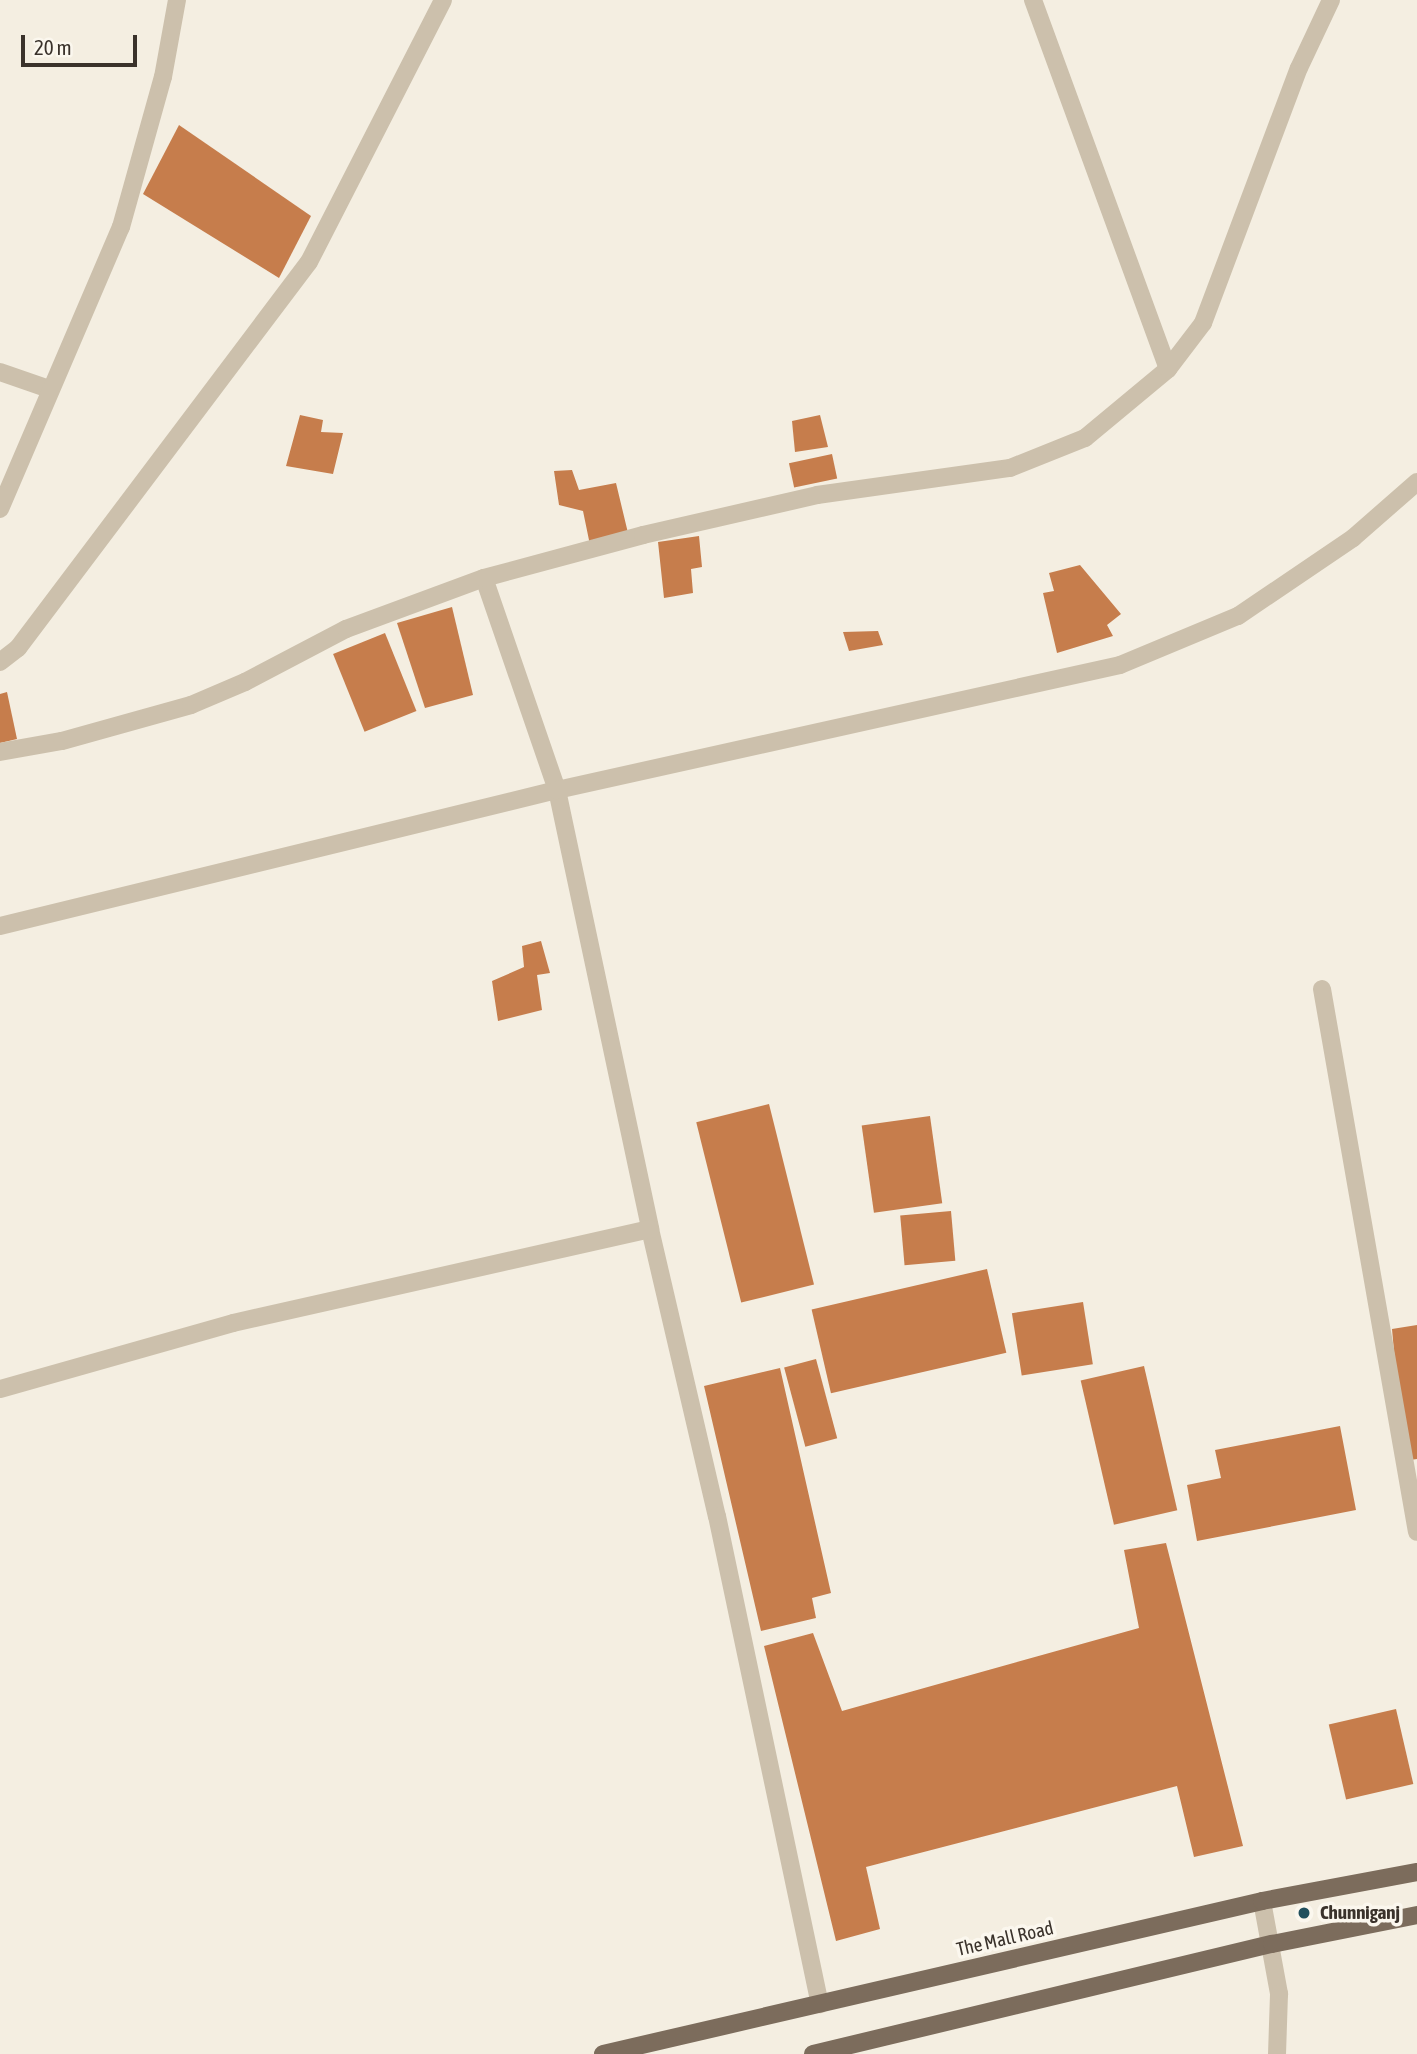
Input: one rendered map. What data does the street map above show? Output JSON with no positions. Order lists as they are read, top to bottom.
{
  "streets": {
    "main road": ["The Mall Road"]
  },
  "places": ["Chunniganj"],
  "scale_bar": "20 m"
}
